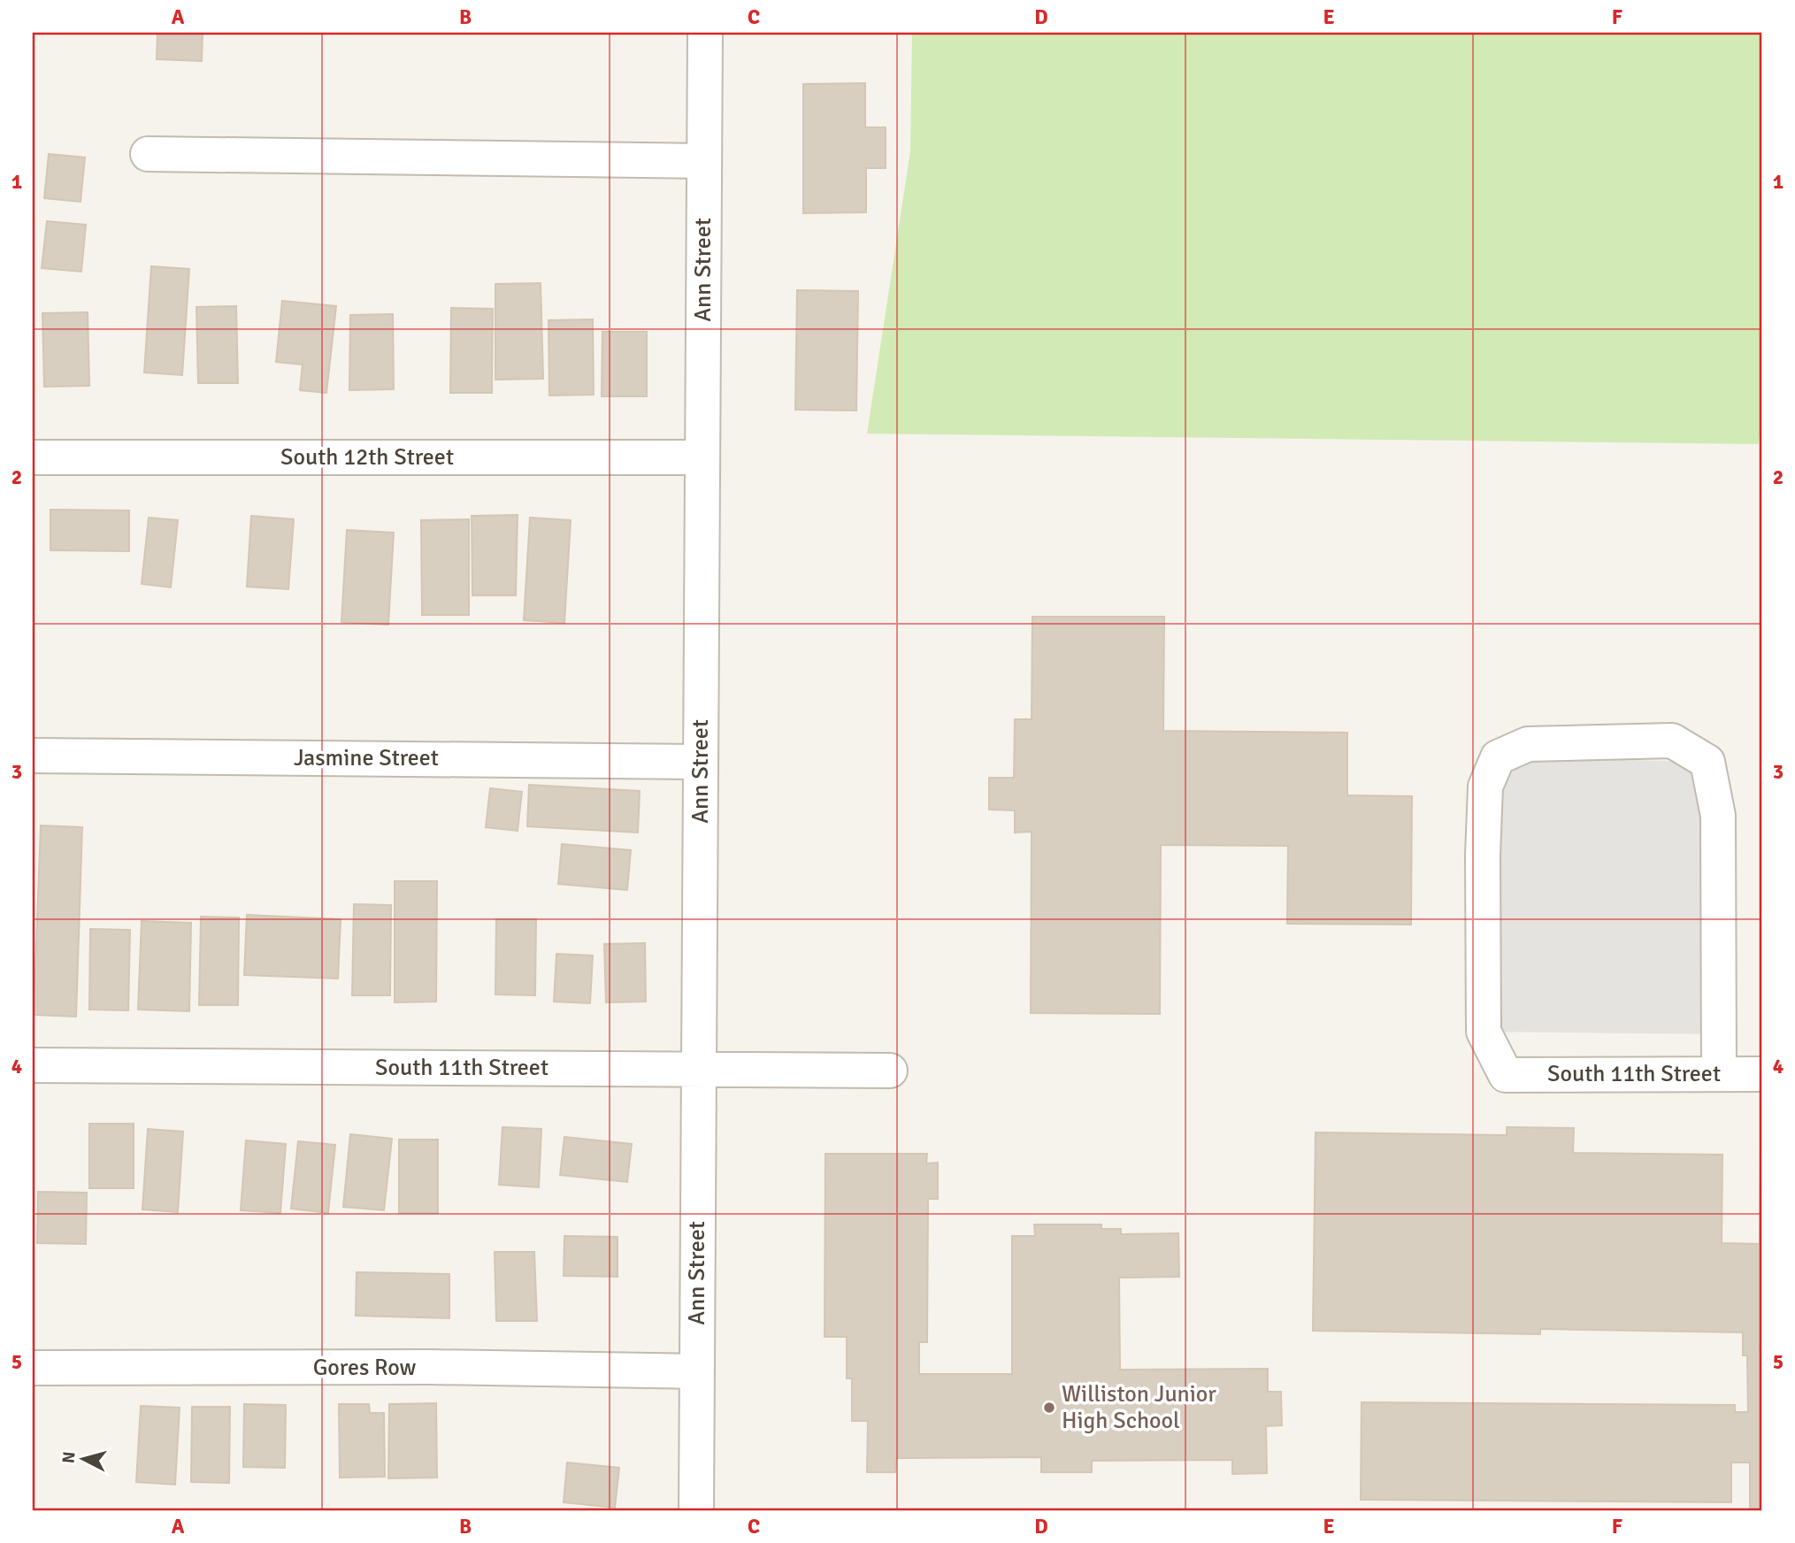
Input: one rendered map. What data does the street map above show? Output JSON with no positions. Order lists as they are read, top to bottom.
{
  "streets": {
    "street": [
      "Ann Street",
      "South 12th Street",
      "Jasmine Street",
      "South 11th Street",
      "Gores Row"
    ]
  },
  "crossings": [
    ["Ann Street", "South 12th Street"],
    ["Ann Street", "Jasmine Street"],
    ["Ann Street", "South 11th Street"],
    ["Ann Street", "Gores Row"]
  ],
  "places": ["Williston Junior High School"],
  "north": "left",
  "grid": {
    "columns": [
      "A",
      "B",
      "C",
      "D",
      "E",
      "F"
    ],
    "rows": [
      "1",
      "2",
      "3",
      "4",
      "5"
    ]
  }
}
